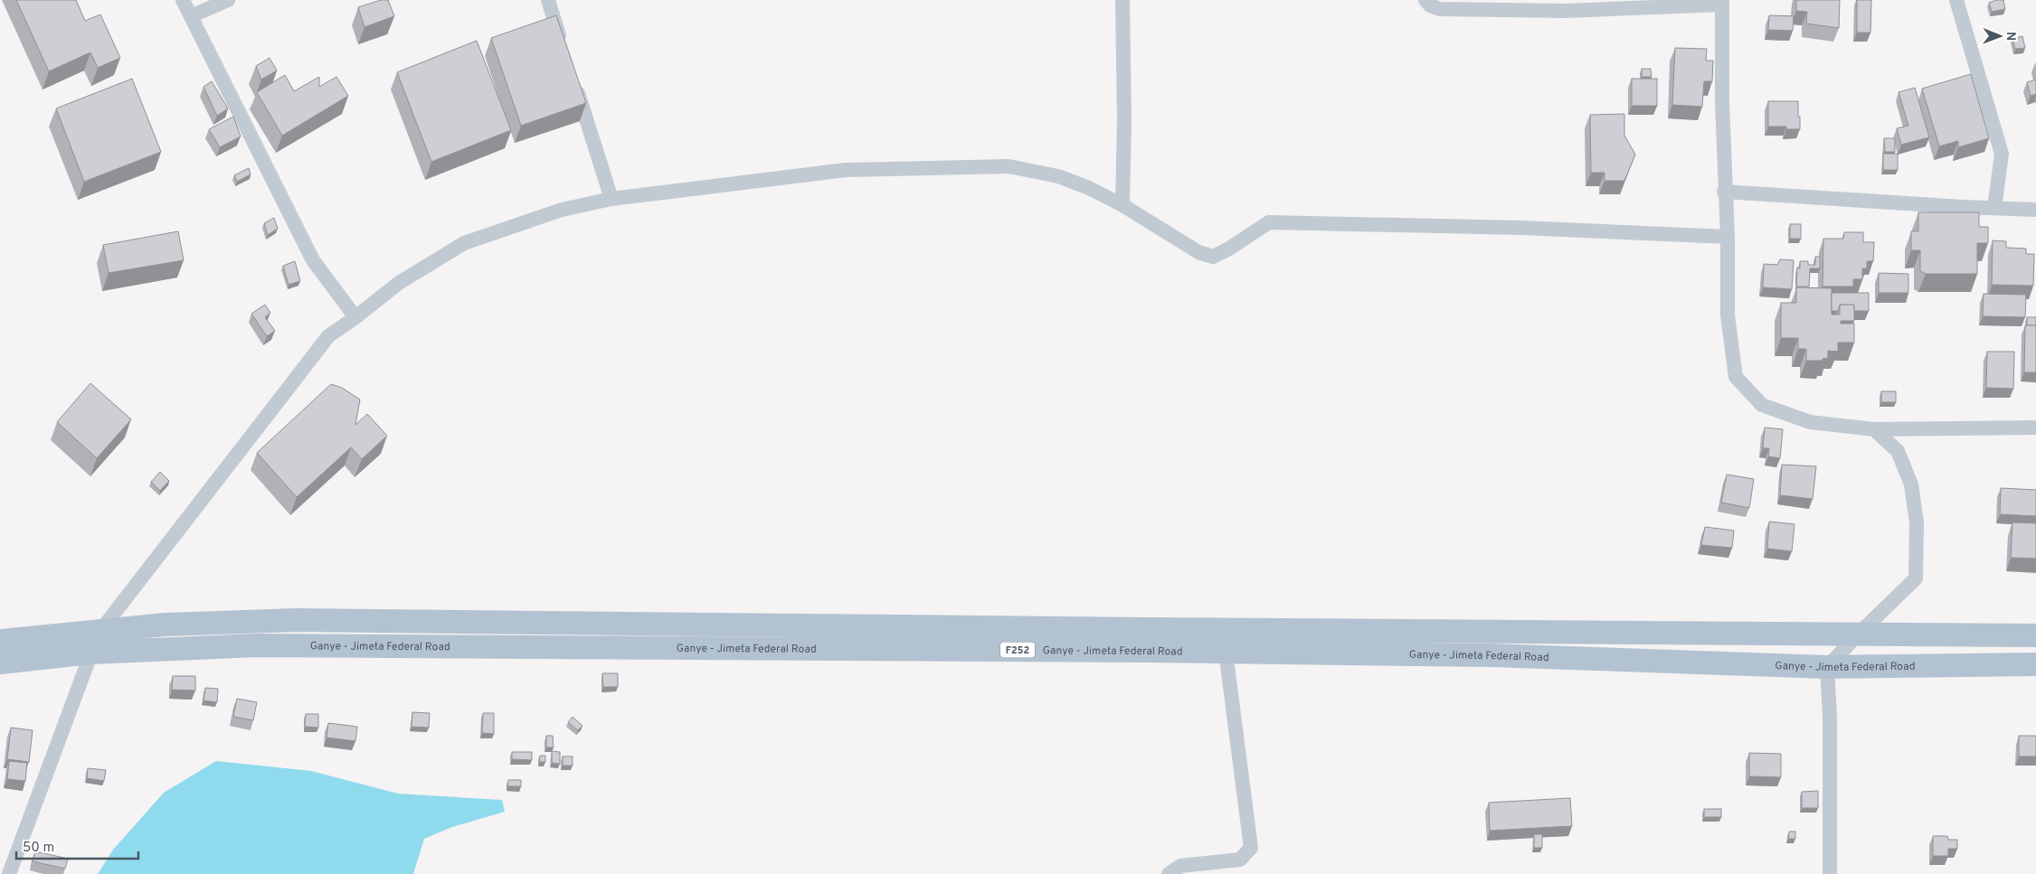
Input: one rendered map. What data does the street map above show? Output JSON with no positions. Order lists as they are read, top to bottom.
{
  "streets": {
    "main road": ["Ganye - Jimeta Federal Road", "F252"]
  },
  "scale_bar": "50 m",
  "north": "right"
}
